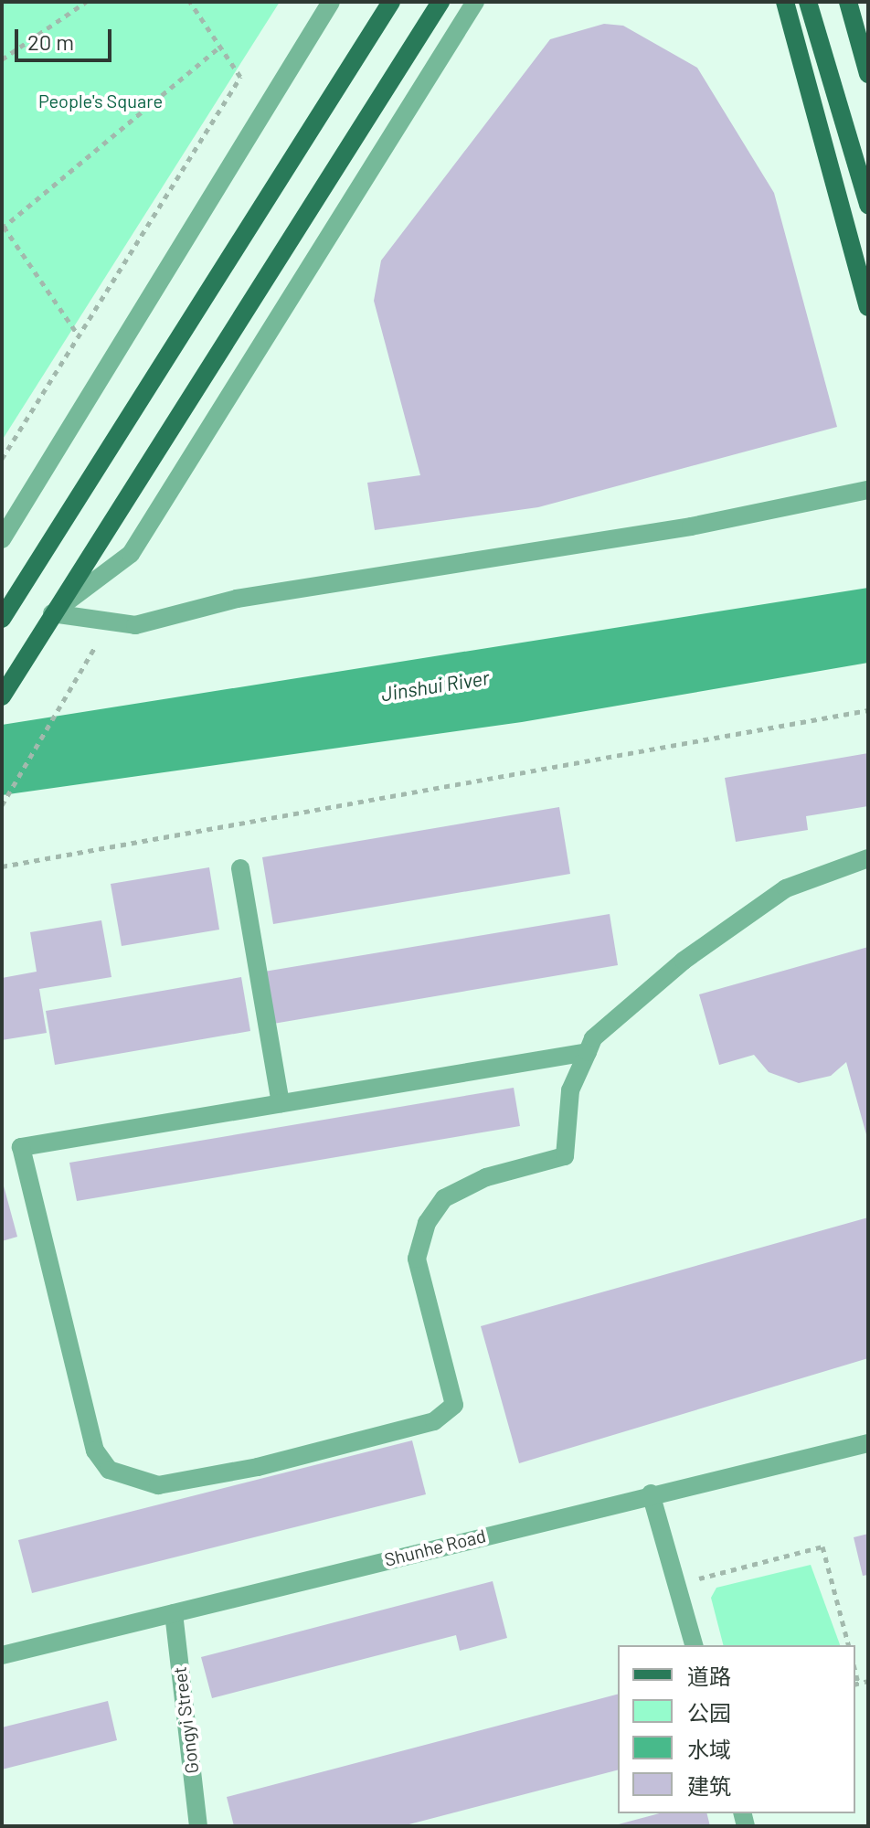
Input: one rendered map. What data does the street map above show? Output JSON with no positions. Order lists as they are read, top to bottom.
{
  "streets": {
    "street": ["Shunhe Road", "Gongyi Street"]
  },
  "crossings": [
    ["Shunhe Road", "Gongyi Street"]
  ],
  "water": ["Jinshui River"],
  "parks": ["People's Square"],
  "legend": [
    "道路",
    "公园",
    "水域",
    "建筑"
  ],
  "scale_bar": "20 m"
}
